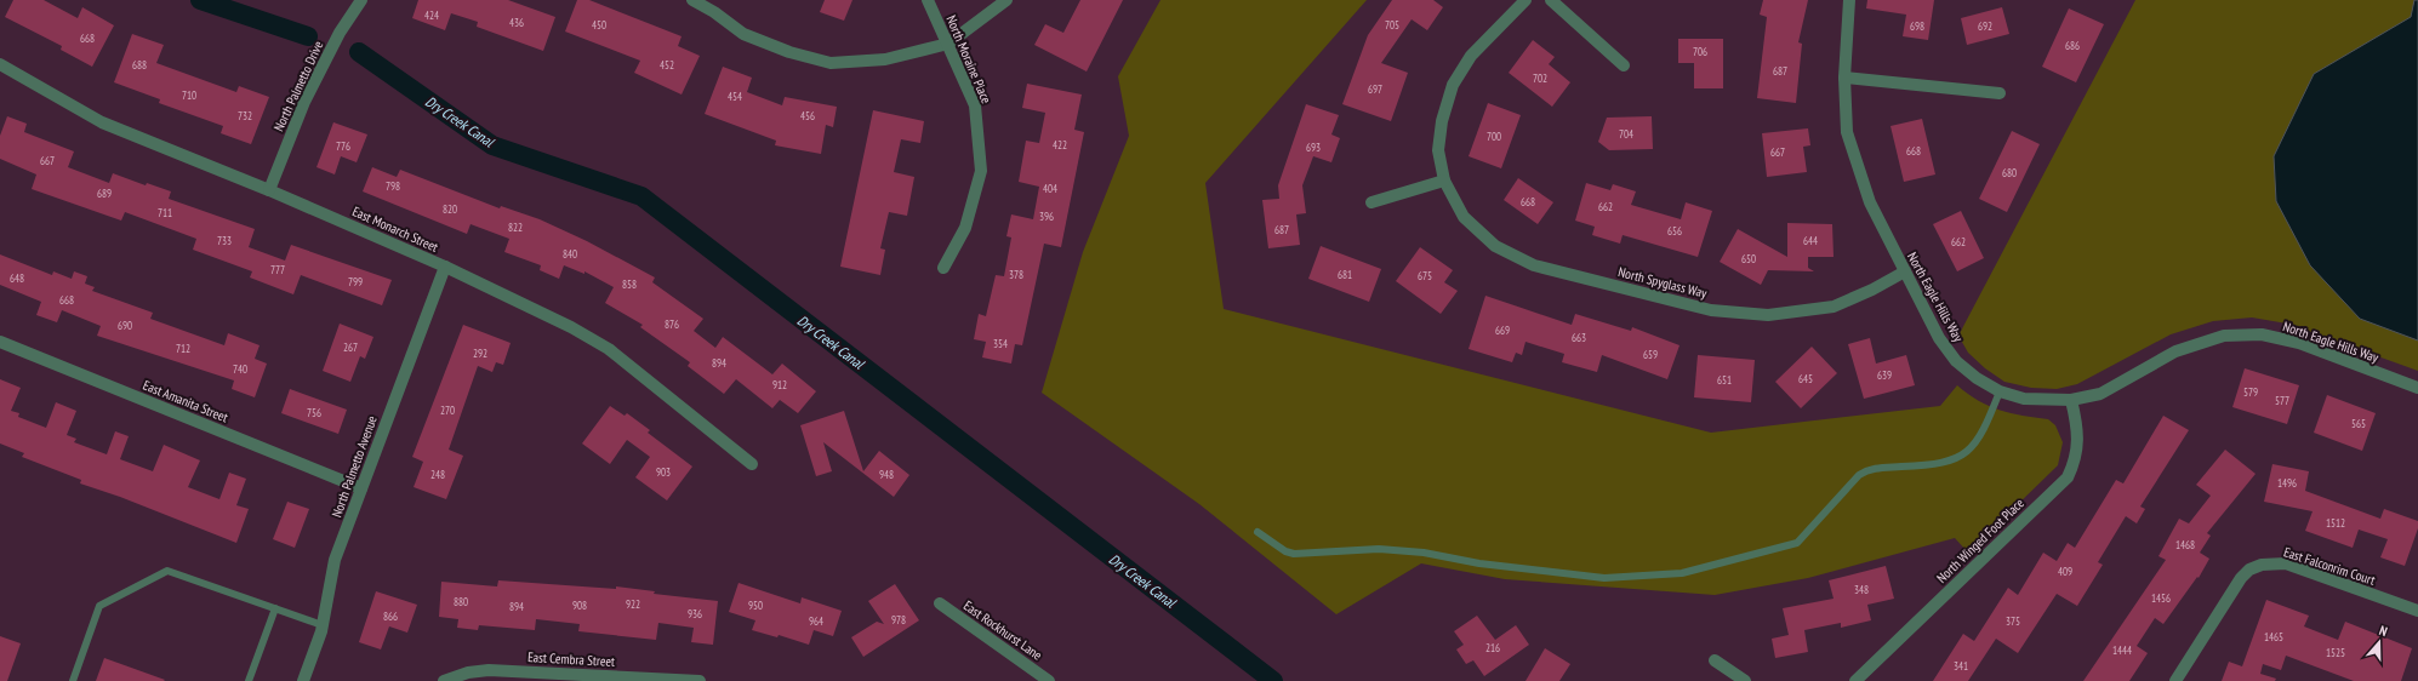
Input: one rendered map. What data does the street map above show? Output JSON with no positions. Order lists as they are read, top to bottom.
{
  "streets": {
    "street": [
      "North Moraine Place",
      "North Palmetto Drive",
      "East Monarch Street",
      "North Spyglass Way",
      "North Eagle Hills Way",
      "East Amanita Street",
      "North Palmetto Avenue",
      "North Winged Foot Place",
      "East Falconrim Court",
      "East Rockhurst Lane",
      "East Cembra Street"
    ]
  },
  "crossings": [
    ["North Palmetto Drive", "East Monarch Street"],
    ["East Monarch Street", "North Palmetto Avenue"],
    ["North Spyglass Way", "North Eagle Hills Way"],
    ["North Eagle Hills Way", "North Winged Foot Place"],
    ["East Amanita Street", "North Palmetto Avenue"]
  ],
  "water": ["Dry Creek Canal"],
  "house_numbers": [
    "424",
    "436",
    "450",
    "705",
    "698",
    "692",
    "668",
    "686",
    "706",
    "688",
    "452",
    "687",
    "702",
    "697",
    "710",
    "454",
    "732",
    "456",
    "704",
    "700",
    "422",
    "776",
    "693",
    "668",
    "667",
    "667",
    "680",
    "798",
    "404",
    "689",
    "668",
    "662",
    "820",
    "711",
    "396",
    "822",
    "687",
    "656",
    "733",
    "644",
    "662",
    "840",
    "650",
    "777",
    "378",
    "681",
    "675",
    "648",
    "799",
    "858",
    "668",
    "876",
    "690",
    "669",
    "663",
    "354",
    "267",
    "712",
    "292",
    "659",
    "894",
    "740",
    "639",
    "645",
    "651",
    "912",
    "579",
    "577",
    "270",
    "756",
    "565",
    "903",
    "248",
    "948",
    "1496",
    "1512",
    "1468",
    "409",
    "348",
    "1456",
    "880",
    "922",
    "908",
    "950",
    "894",
    "936",
    "866",
    "978",
    "964",
    "375",
    "1465",
    "216",
    "1444",
    "1525",
    "341"
  ],
  "north": "top"
}
